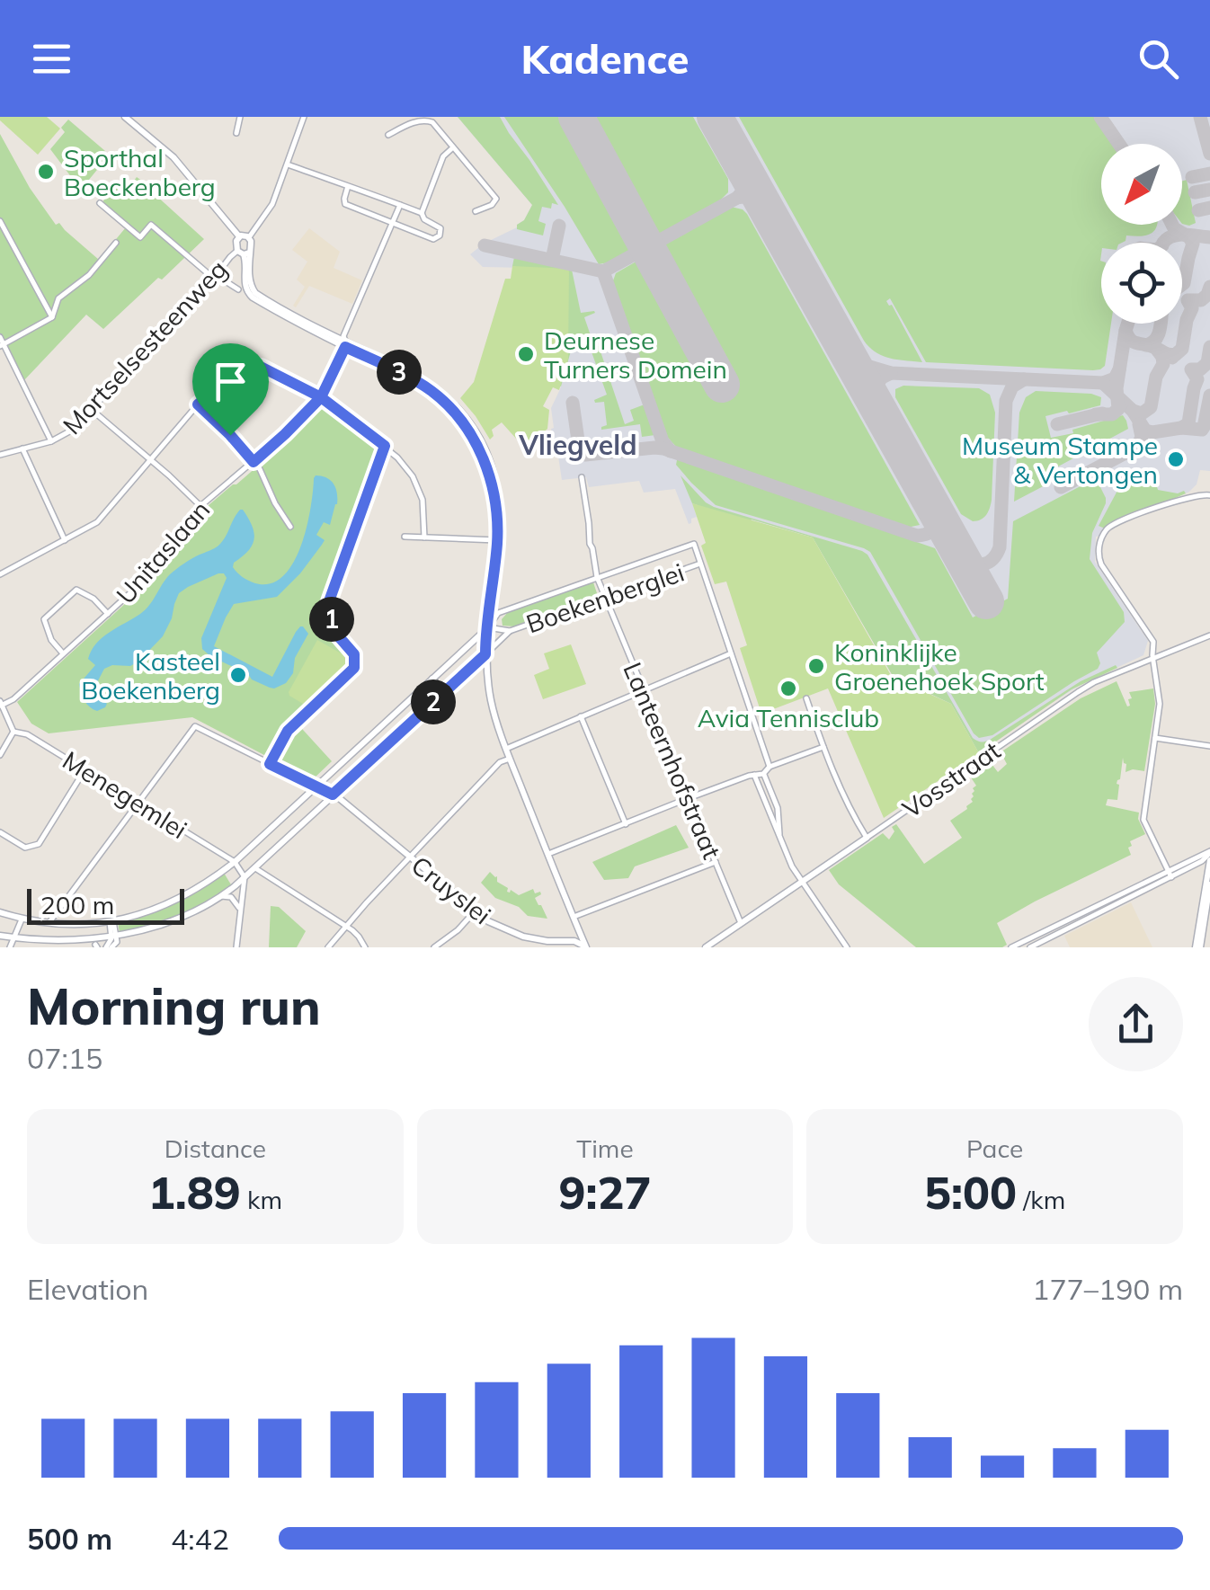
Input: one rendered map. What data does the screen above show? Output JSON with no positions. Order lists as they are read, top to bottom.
{
  "streets": {
    "street": [
      "Mortselsesteenweg",
      "Unitaslaan",
      "Boekenberglei",
      "Lanteernhofstraat",
      "Vosstraat",
      "Menegemlei",
      "Cruyslei"
    ]
  },
  "crossings": [
    ["Boekenberglei", "Lanteernhofstraat"],
    ["Boekenberglei", "Menegemlei"],
    ["Boekenberglei", "Cruyslei"],
    ["Lanteernhofstraat", "Vosstraat"]
  ],
  "districts": ["Vliegveld"],
  "places": [
    "Sporthal Boeckenberg",
    "Deurnese Turners Domein",
    "Museum Stampe & Vertongen",
    "Koninklijke Groenehoek Sport",
    "Kasteel Boekenberg",
    "Avia Tennisclub"
  ],
  "scale_bar": "200 m",
  "north": "bottom left",
  "page": {
    "header": "Kadence",
    "pins": ["3", "1", "2"],
    "scale": "200 m",
    "heading": ["Morning run", "07:15"],
    "stats": [
      ["Distance", "1.89 km"],
      ["Time", "9:27"],
      ["Pace", "5:00 /km"]
    ],
    "chart": ["Elevation", "177–190 m"],
    "list": [
      {
        "name": "500 m",
        "note": "4:42"
      }
    ]
  }
}
